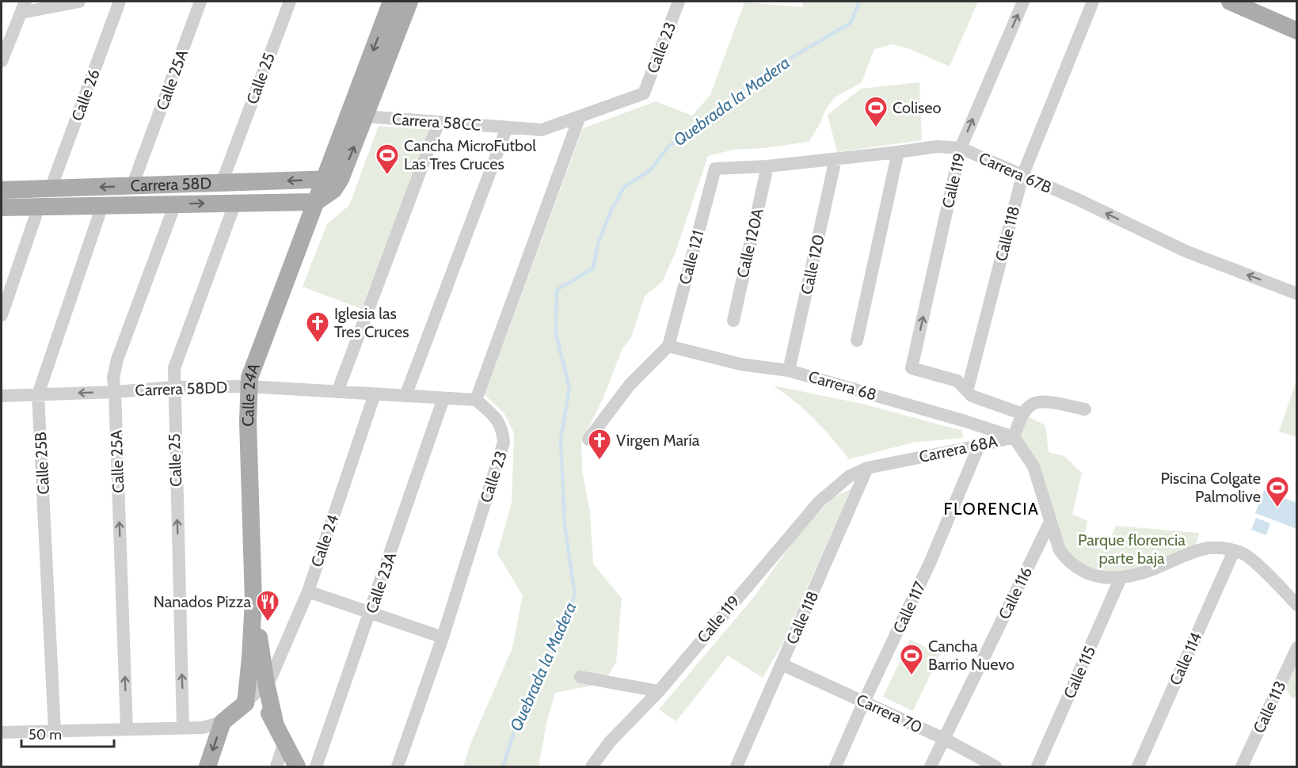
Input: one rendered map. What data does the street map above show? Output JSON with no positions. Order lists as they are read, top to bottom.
{
  "streets": {
    "main road": ["Carrera 58D", "Calle 24A"],
    "street": [
      "Calle 23",
      "Calle 25",
      "Calle 25A",
      "Calle 26",
      "Carrera 58CC",
      "Carrera 67B",
      "Calle 119",
      "Calle 118",
      "Calle 120A",
      "Calle 121",
      "Calle 120",
      "Carrera 68",
      "Carrera 58DD",
      "Carrera 68A",
      "Calle 25B",
      "Calle 24",
      "Calle 23A",
      "Calle 116",
      "Calle 117",
      "Calle 114",
      "Calle 115",
      "Calle 113",
      "Carrera 70"
    ]
  },
  "crossings": [
    ["Calle 23", "Carrera 58CC"],
    ["Calle 23", "Carrera 58DD"],
    ["Calle 25", "Carrera 58D"],
    ["Calle 25", "Carrera 58DD"],
    ["Calle 25A", "Carrera 58D"],
    ["Calle 25A", "Carrera 58DD"],
    ["Calle 26", "Carrera 58D"],
    ["Carrera 67B", "Calle 119"],
    ["Carrera 67B", "Calle 118"],
    ["Carrera 67B", "Calle 120A"],
    ["Carrera 67B", "Calle 121"],
    ["Carrera 67B", "Calle 120"],
    ["Calle 119", "Calle 118"],
    ["Calle 119", "Carrera 68A"],
    ["Carrera 58D", "Calle 24A"],
    ["Carrera 58D", "Calle 25B"],
    ["Calle 118", "Carrera 68A"],
    ["Calle 118", "Carrera 70"],
    ["Calle 121", "Carrera 68"],
    ["Calle 120", "Carrera 68"],
    ["Carrera 68", "Carrera 68A"],
    ["Carrera 58DD", "Calle 24A"],
    ["Carrera 58DD", "Calle 25B"],
    ["Carrera 58DD", "Calle 24"],
    ["Carrera 58DD", "Calle 23A"],
    ["Calle 24A", "Calle 24"],
    ["Carrera 68A", "Calle 116"],
    ["Carrera 68A", "Calle 117"],
    ["Carrera 68A", "Calle 114"],
    ["Carrera 68A", "Calle 115"],
    ["Calle 116", "Carrera 70"],
    ["Calle 117", "Carrera 70"]
  ],
  "one_way": ["Calle 25", "Calle 25A", "Carrera 67B"],
  "districts": ["FLORENCIA"],
  "water": ["Quebrada la Madera"],
  "parks": ["Parque florencia parte baja"],
  "places": {
    "sports": [
      "Coliseo",
      "Cancha MicroFutbol Las Tres Cruces",
      "Piscina Colgate Palmolive",
      "Cancha Barrio Nuevo"
    ],
    "church": ["Iglesia las Tres Cruces", "Virgen María"],
    "restaurant": ["Nanados Pizza"]
  },
  "scale_bar": "50 m"
}
